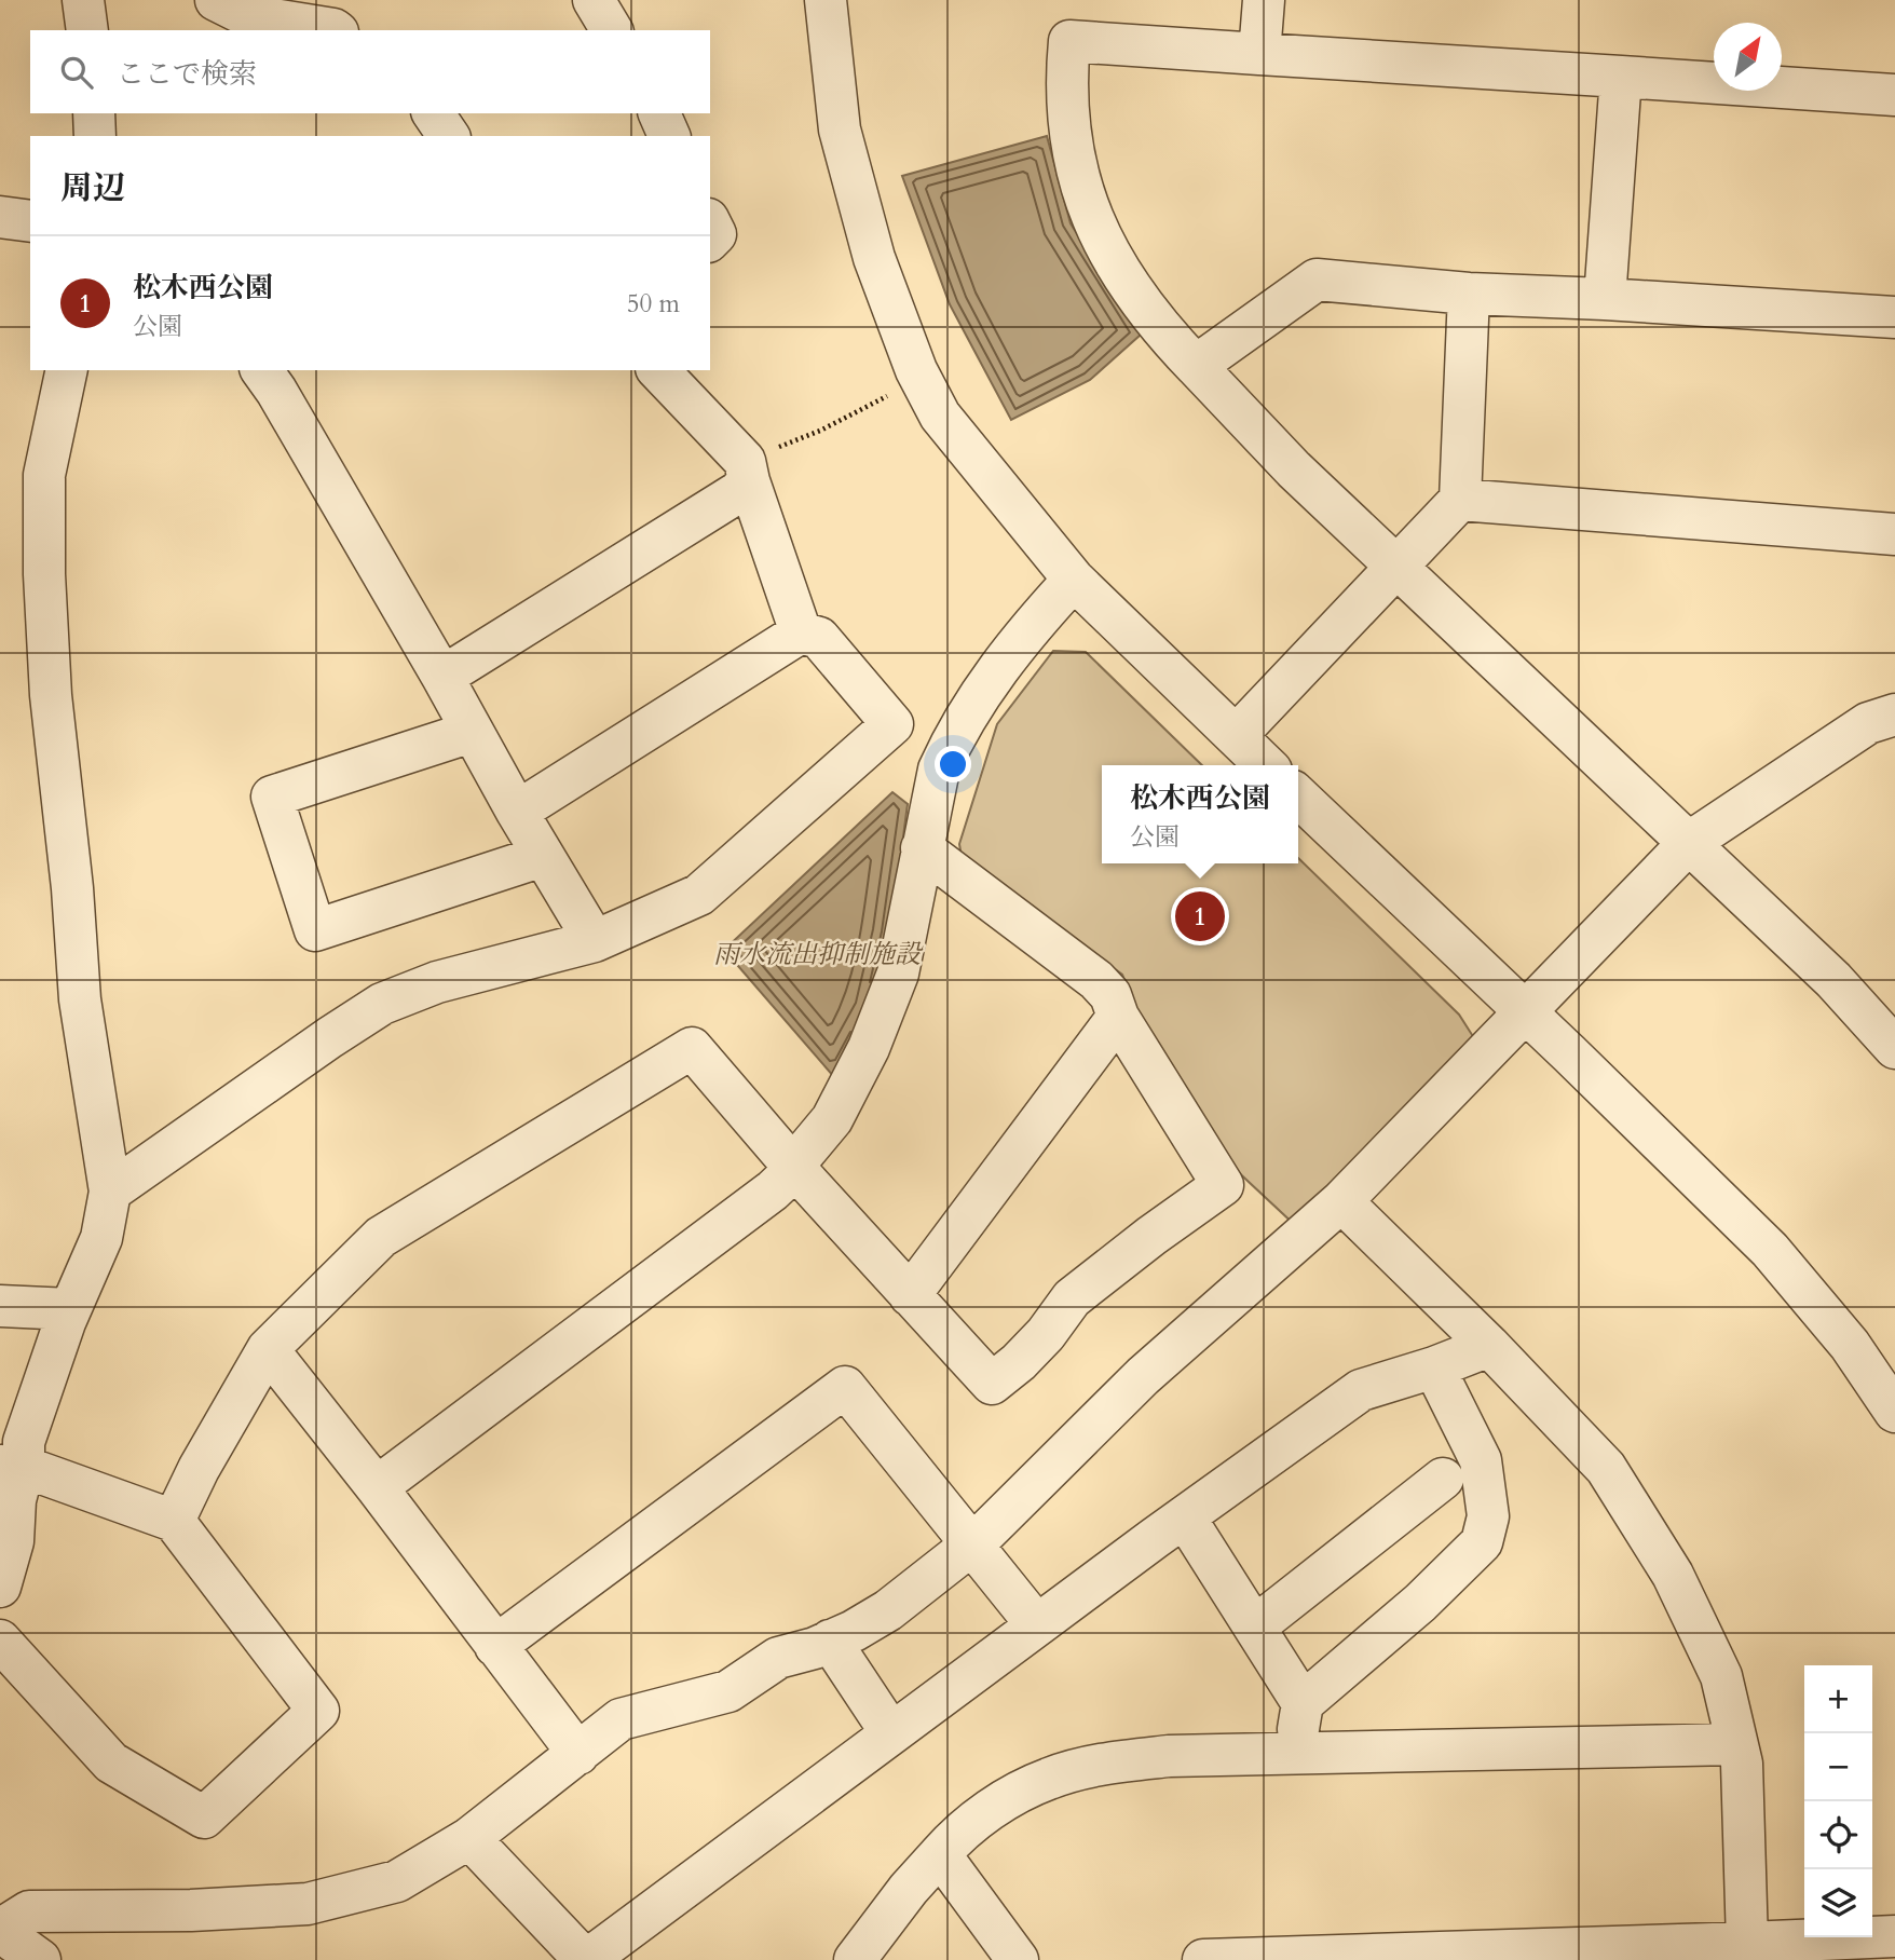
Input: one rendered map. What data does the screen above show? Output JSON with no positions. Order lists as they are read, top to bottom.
{
  "water": ["雨水流出抑制施設"],
  "north": "top right",
  "page": {
    "search": "ここで検索",
    "heading": "周辺",
    "list": [
      {
        "mark": "1",
        "name": "松木西公園",
        "note": "公園",
        "value": "50 m"
      }
    ],
    "popup": ["松木西公園", "公園"],
    "pins": "1",
    "map_buttons": ["+", "−"]
  }
}
